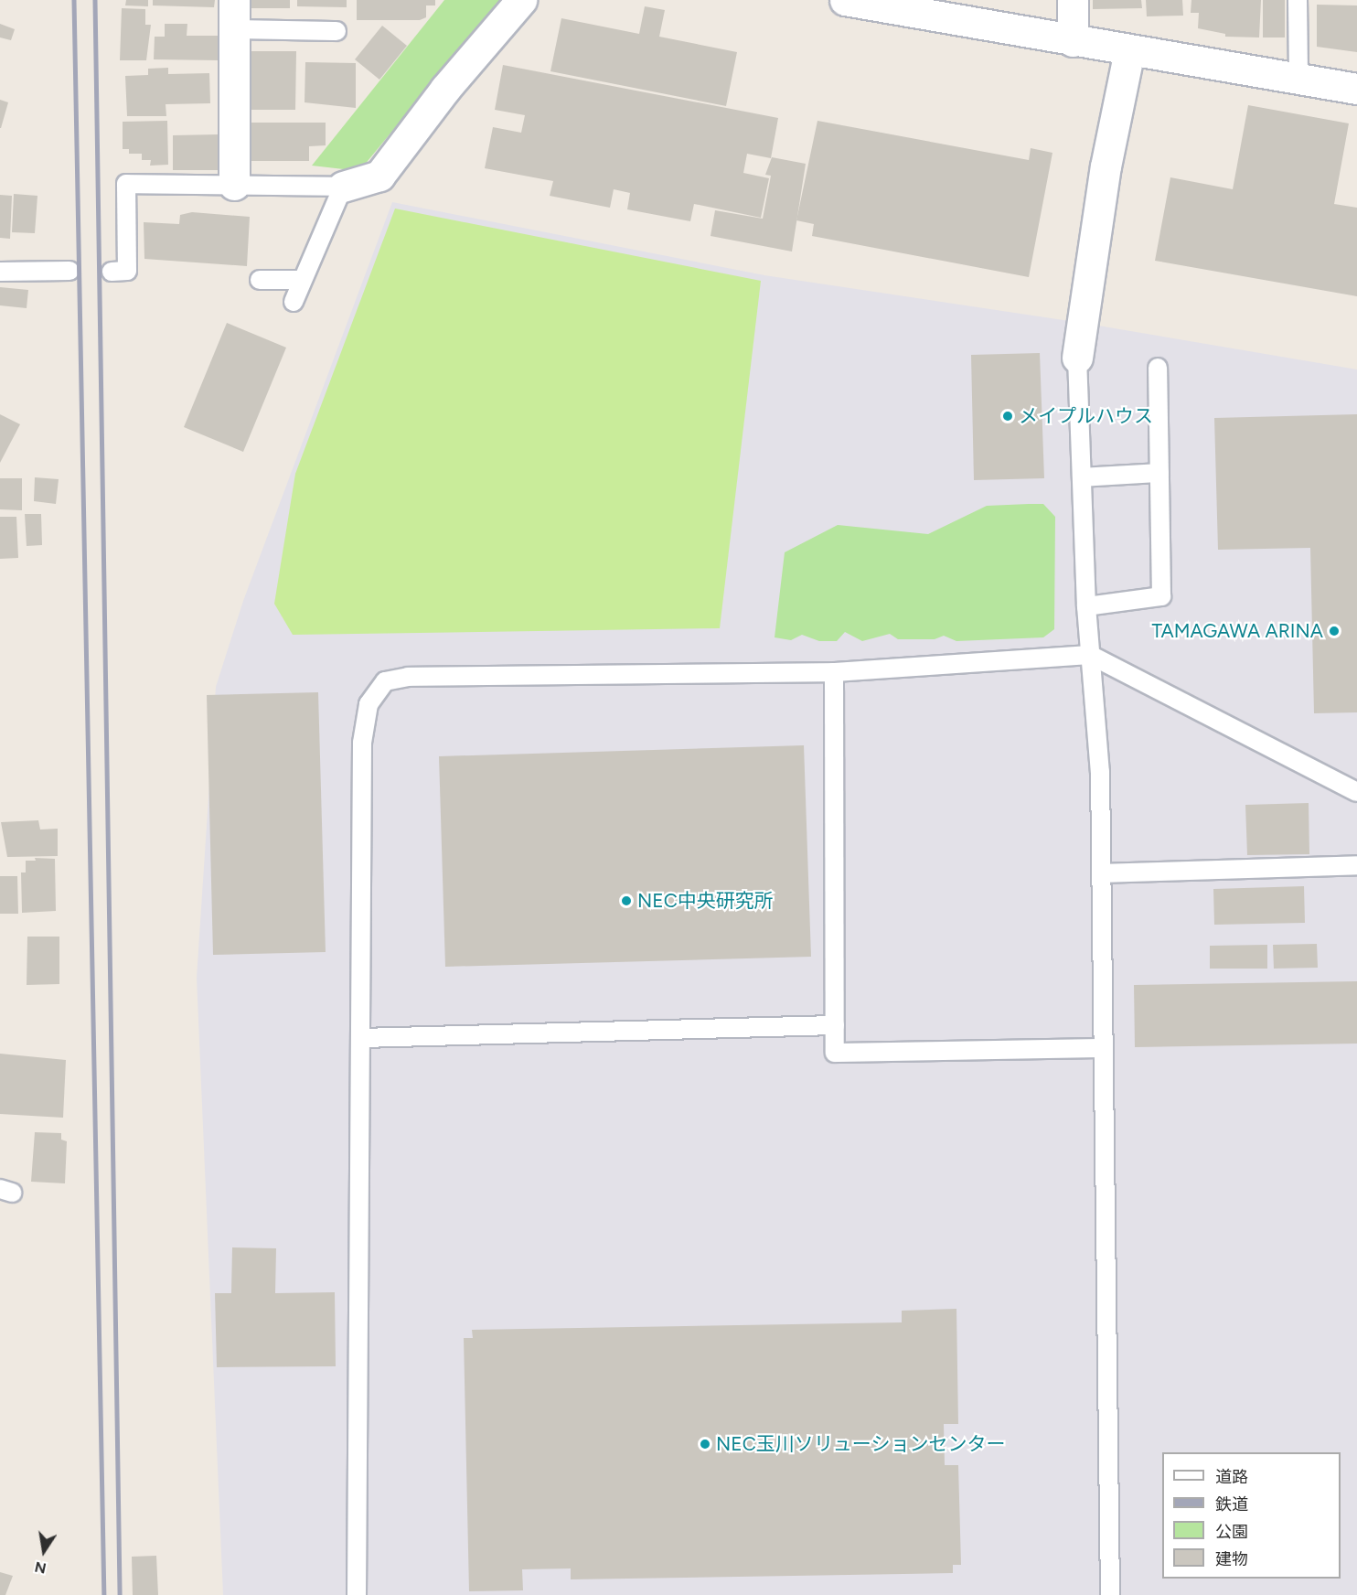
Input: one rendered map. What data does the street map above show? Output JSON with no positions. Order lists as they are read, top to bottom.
{
  "places": [
    "メイプルハウス",
    "TAMAGAWA ARINA",
    "NEC中央研究所",
    "NEC玉川ソリューションセンター"
  ],
  "legend": [
    "道路",
    "鉄道",
    "公園",
    "建物"
  ],
  "north": "bottom"
}
